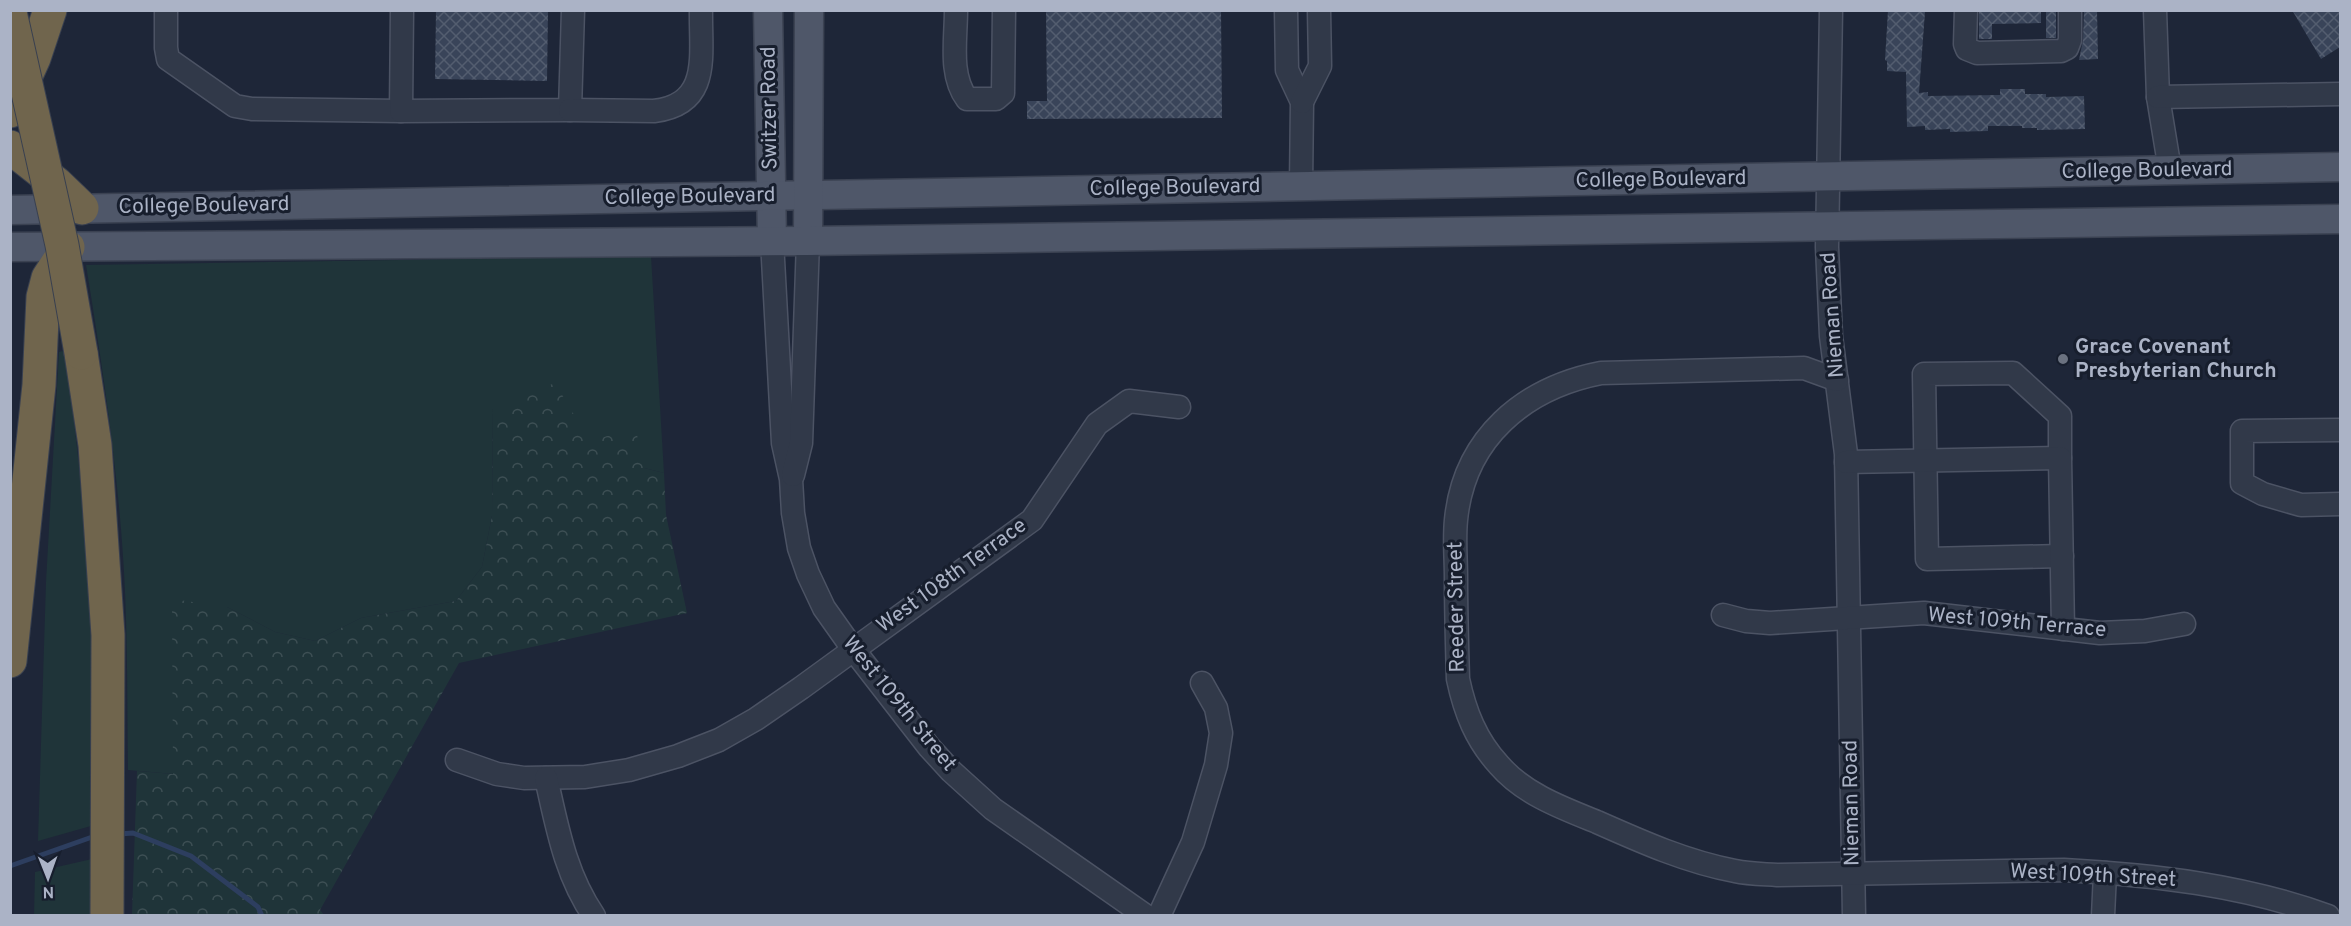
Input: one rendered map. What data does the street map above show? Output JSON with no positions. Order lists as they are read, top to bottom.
{
  "streets": {
    "main road": ["Switzer Road", "College Boulevard"],
    "street": [
      "Nieman Road",
      "West 108th Terrace",
      "Reeder Street",
      "West 109th Terrace",
      "West 109th Street"
    ]
  },
  "crossings": [
    ["Switzer Road", "College Boulevard"],
    ["Switzer Road", "West 109th Street"],
    ["College Boulevard", "Nieman Road"],
    ["College Boulevard", "West 109th Street"],
    ["Nieman Road", "Reeder Street"],
    ["Nieman Road", "West 109th Terrace"],
    ["Nieman Road", "West 109th Street"],
    ["West 108th Terrace", "West 109th Street"],
    ["Reeder Street", "West 109th Street"]
  ],
  "places": ["Grace Covenant Presbyterian Church"],
  "north": "bottom"
}
